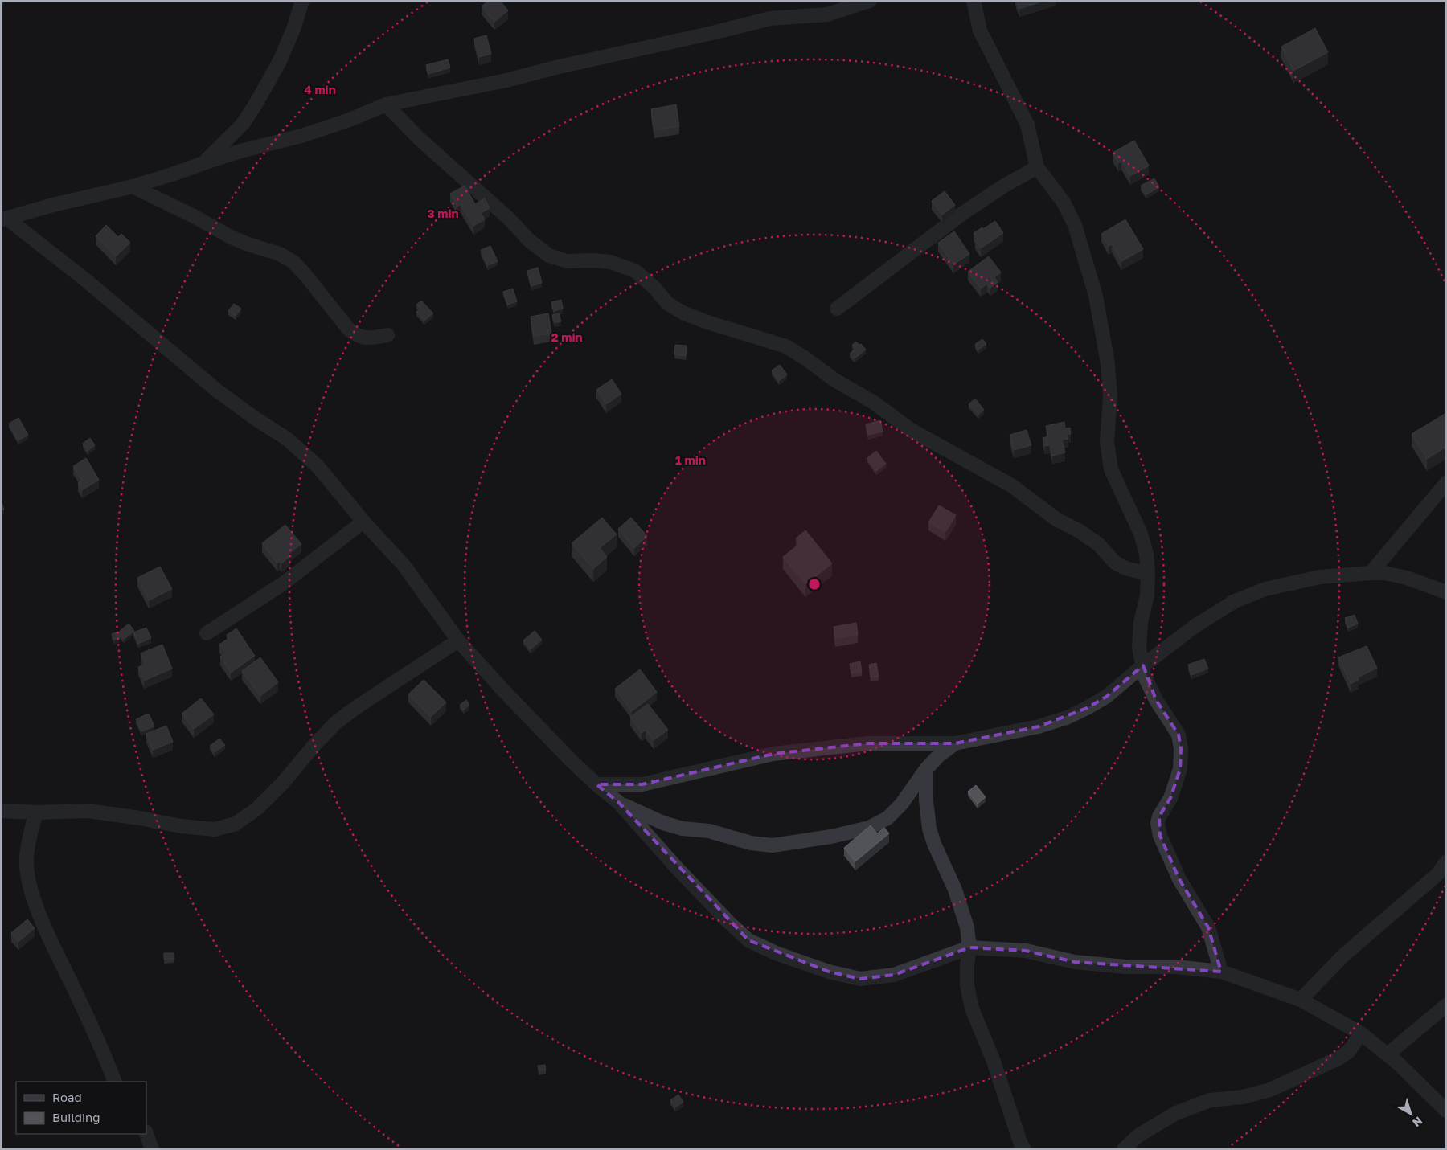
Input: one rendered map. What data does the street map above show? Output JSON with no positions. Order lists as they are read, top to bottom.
{
  "legend": ["Road", "Building"],
  "north": "bottom right",
  "rings": [
    "4 min",
    "3 min",
    "2 min",
    "1 min"
  ]
}
